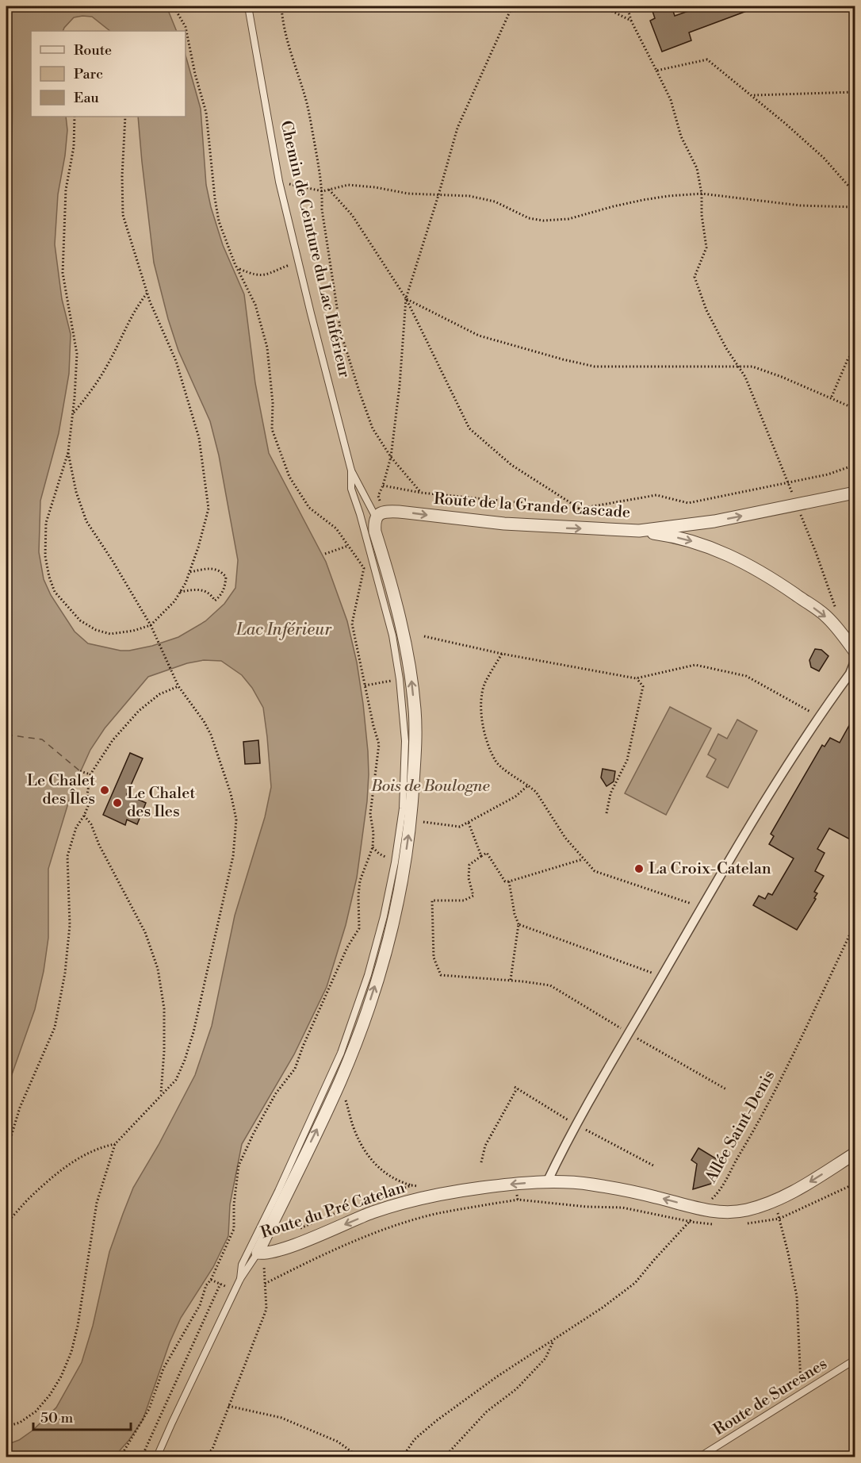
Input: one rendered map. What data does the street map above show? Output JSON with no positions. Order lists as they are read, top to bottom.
{
  "streets": {
    "street": ["Chemin de Ceinture du Lac Inférieur", "Route de la Grande Cascade", "Route du Pré Catelan"],
    "lane": ["Route de Suresnes"],
    "path": ["Allée Saint-Denis"]
  },
  "crossings": [
    ["Chemin de Ceinture du Lac Inférieur", "Route de la Grande Cascade"],
    ["Chemin de Ceinture du Lac Inférieur", "Route du Pré Catelan"],
    ["Allée Saint-Denis", "Route du Pré Catelan"]
  ],
  "one_way": ["Route de la Grande Cascade", "Route du Pré Catelan"],
  "water": ["Lac Inférieur"],
  "parks": ["Bois de Boulogne"],
  "places": ["Le Chalet des Îles", "Le Chalet des Iles", "La Croix-Catelan"],
  "legend": ["Route", "Parc", "Eau"],
  "scale_bar": "50 m"
}
